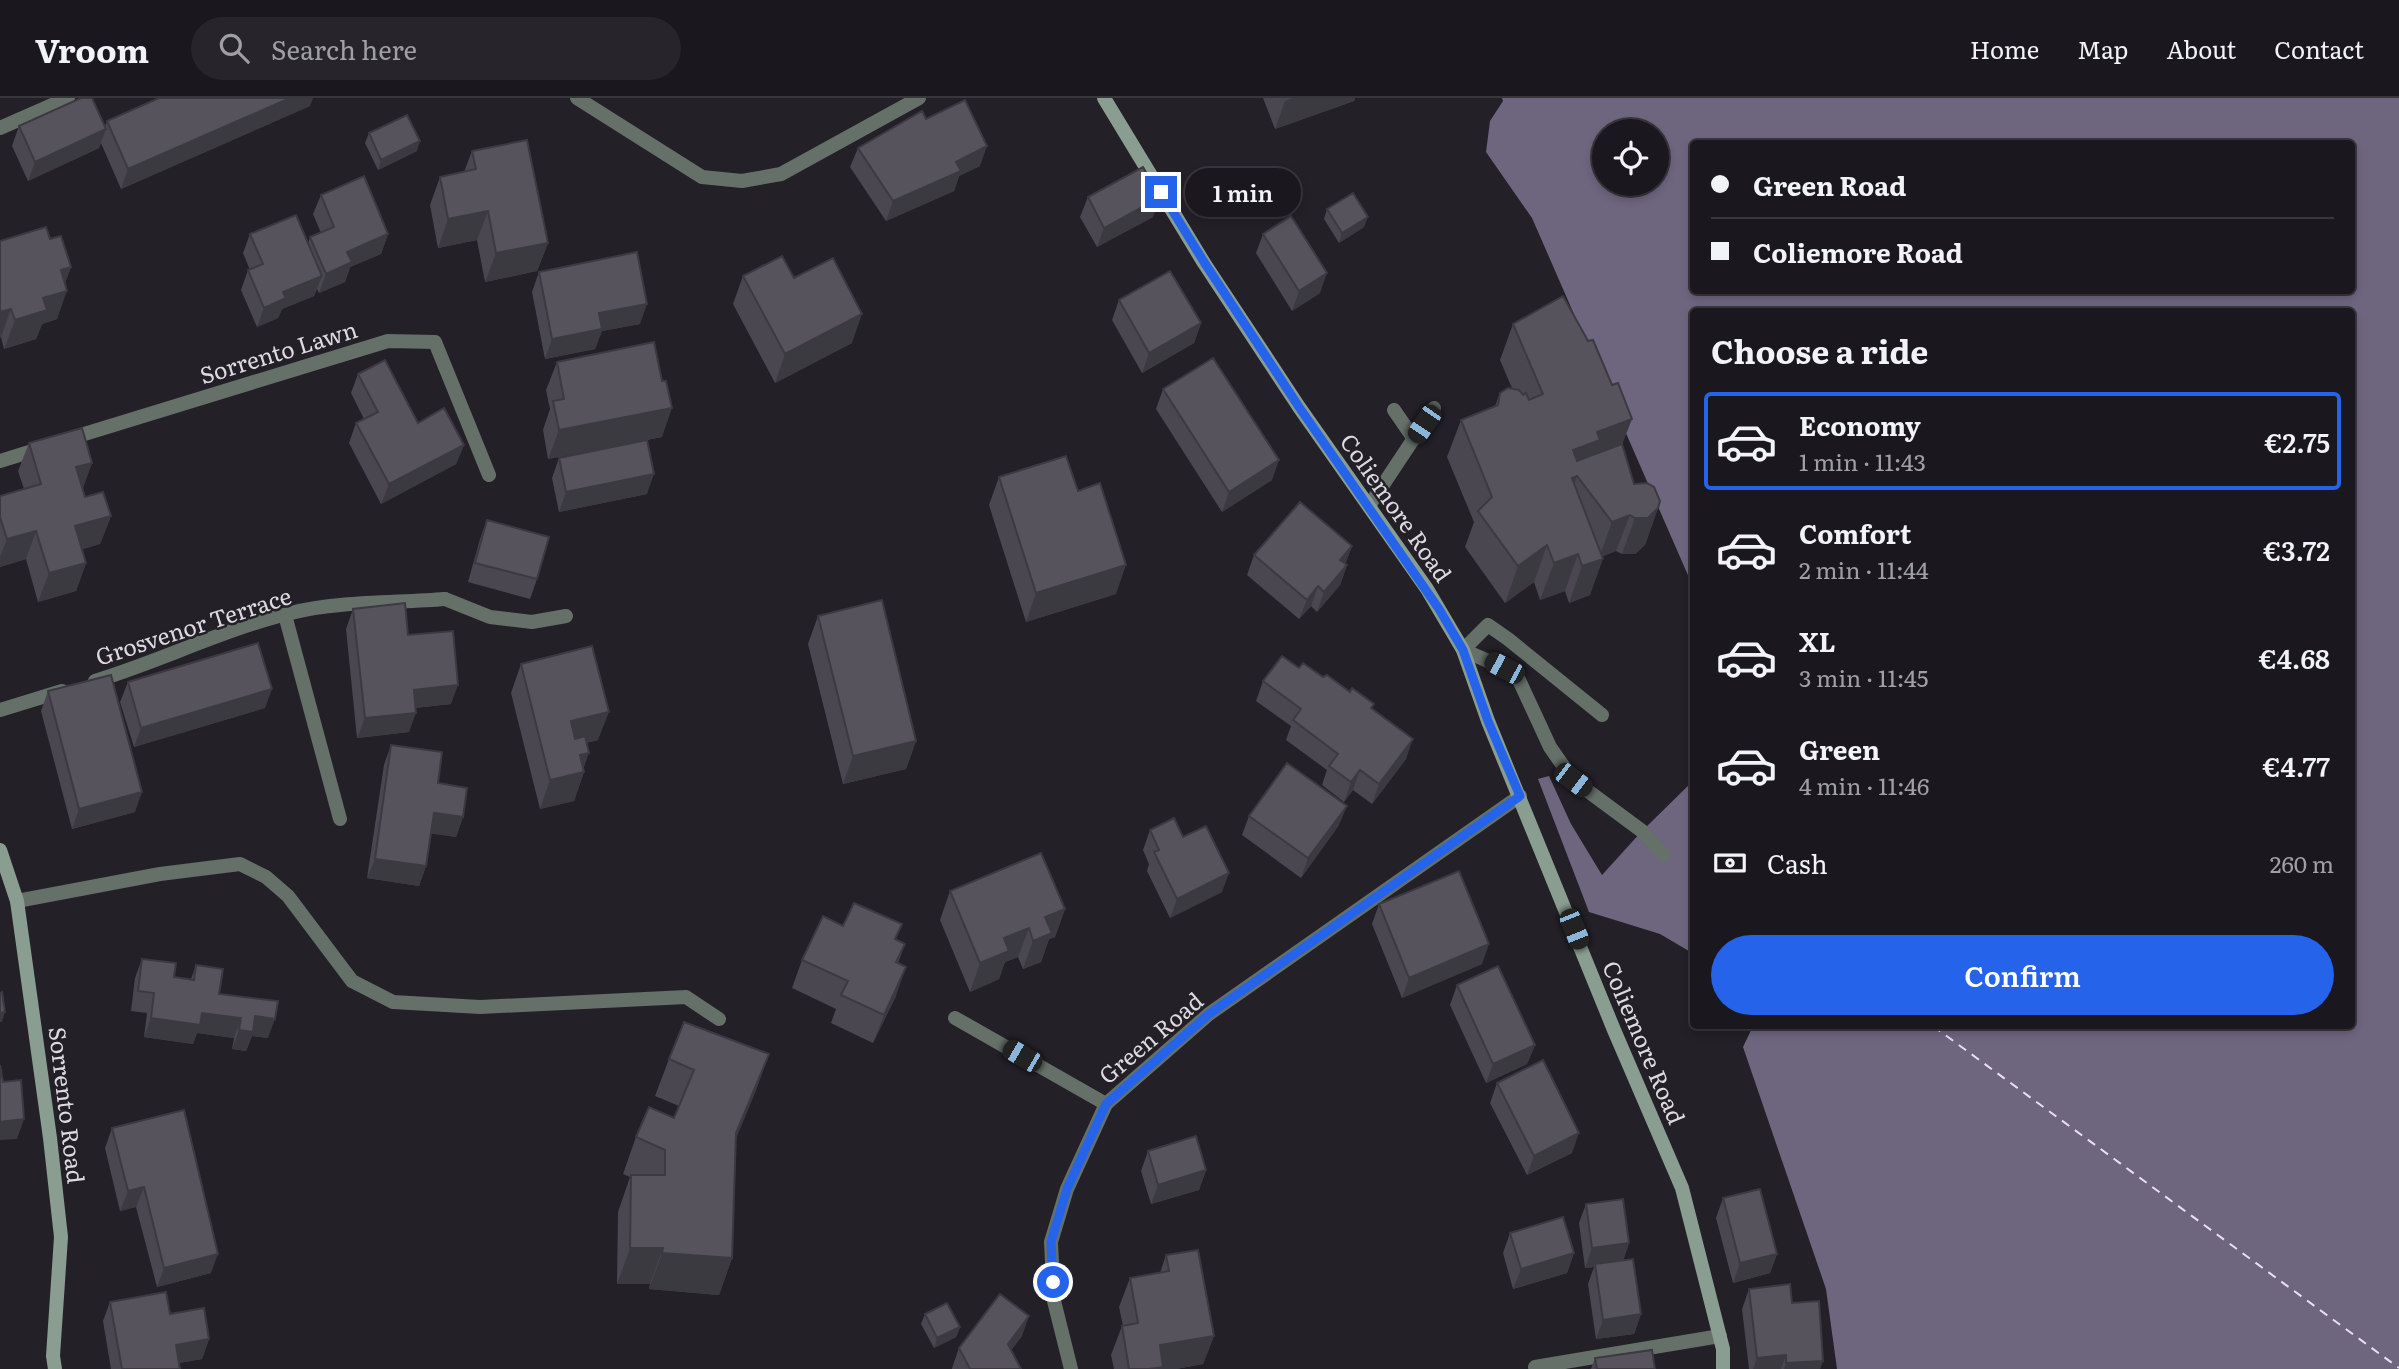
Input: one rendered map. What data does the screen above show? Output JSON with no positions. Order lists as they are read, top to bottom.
{
  "streets": {
    "street": [
      "Sorrento Lawn",
      "Coliemore Road",
      "Grosvenor Terrace",
      "Green Road",
      "Sorrento Road"
    ]
  },
  "crossings": [
    ["Coliemore Road", "Green Road"]
  ],
  "page": {
    "header": "Vroom",
    "search": "Search here",
    "nav": [
      "Home",
      "Map",
      "About",
      "Contact"
    ],
    "banner": ["Green Road", "Coliemore Road"],
    "bubble": "1 min",
    "heading": "Choose a ride",
    "list": [
      {
        "name": "Economy",
        "note": "1 min · 11:43",
        "value": "€2.75"
      },
      {
        "name": "Comfort",
        "note": "2 min · 11:44",
        "value": "€3.72"
      },
      {
        "name": "XL",
        "note": "3 min · 11:45",
        "value": "€4.68"
      },
      {
        "name": "Green",
        "note": "4 min · 11:46",
        "value": "€4.77"
      }
    ],
    "pay": ["Cash", "260 m"],
    "buttons": "Confirm"
  }
}
